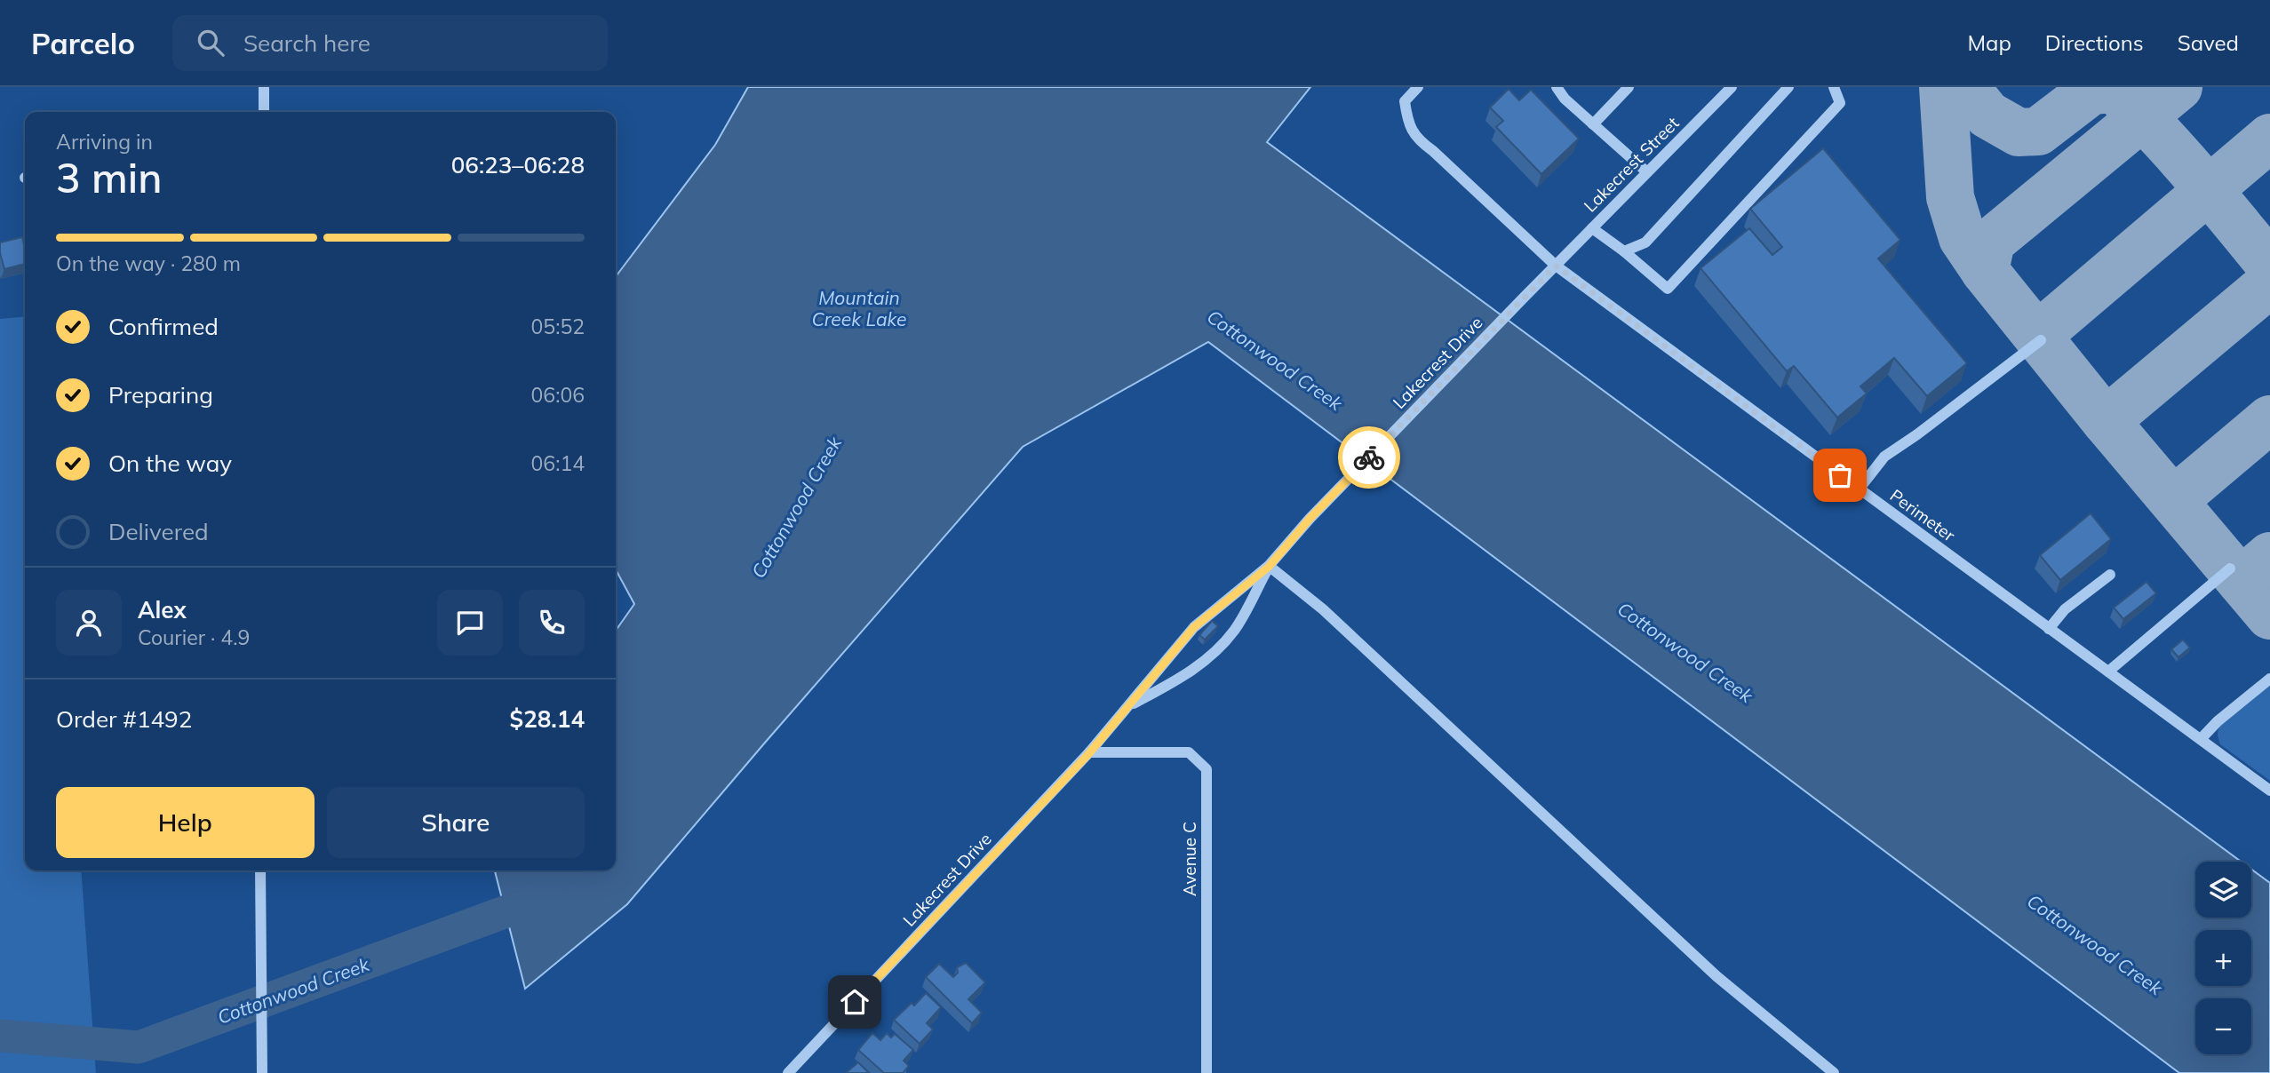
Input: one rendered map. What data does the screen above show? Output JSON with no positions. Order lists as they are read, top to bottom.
{
  "streets": {
    "street": [
      "Lakecrest Street",
      "Lakecrest Drive",
      "Perimeter",
      "Avenue C"
    ]
  },
  "crossings": [
    ["Lakecrest Street", "Lakecrest Drive"],
    ["Lakecrest Street", "Perimeter"],
    ["Lakecrest Drive", "Perimeter"],
    ["Lakecrest Drive", "Avenue C"]
  ],
  "water": ["Mountain Creek Lake", "Cottonwood Creek"],
  "page": {
    "header": "Parcelo",
    "search": "Search here",
    "nav": ["Map", "Directions", "Saved"],
    "heading": ["3 min", "Arriving in", "06:23–06:28"],
    "panel": [
      "Alex",
      "Courier · 4.9",
      "Order #1492",
      "$28.14"
    ],
    "bar": "On the way · 280 m",
    "list": [
      ["Confirmed", "05:52"],
      ["Preparing", "06:06"],
      ["On the way", "06:14"],
      "Delivered"
    ],
    "buttons": ["Help", "Share"],
    "map_buttons": ["+", "−"]
  }
}
